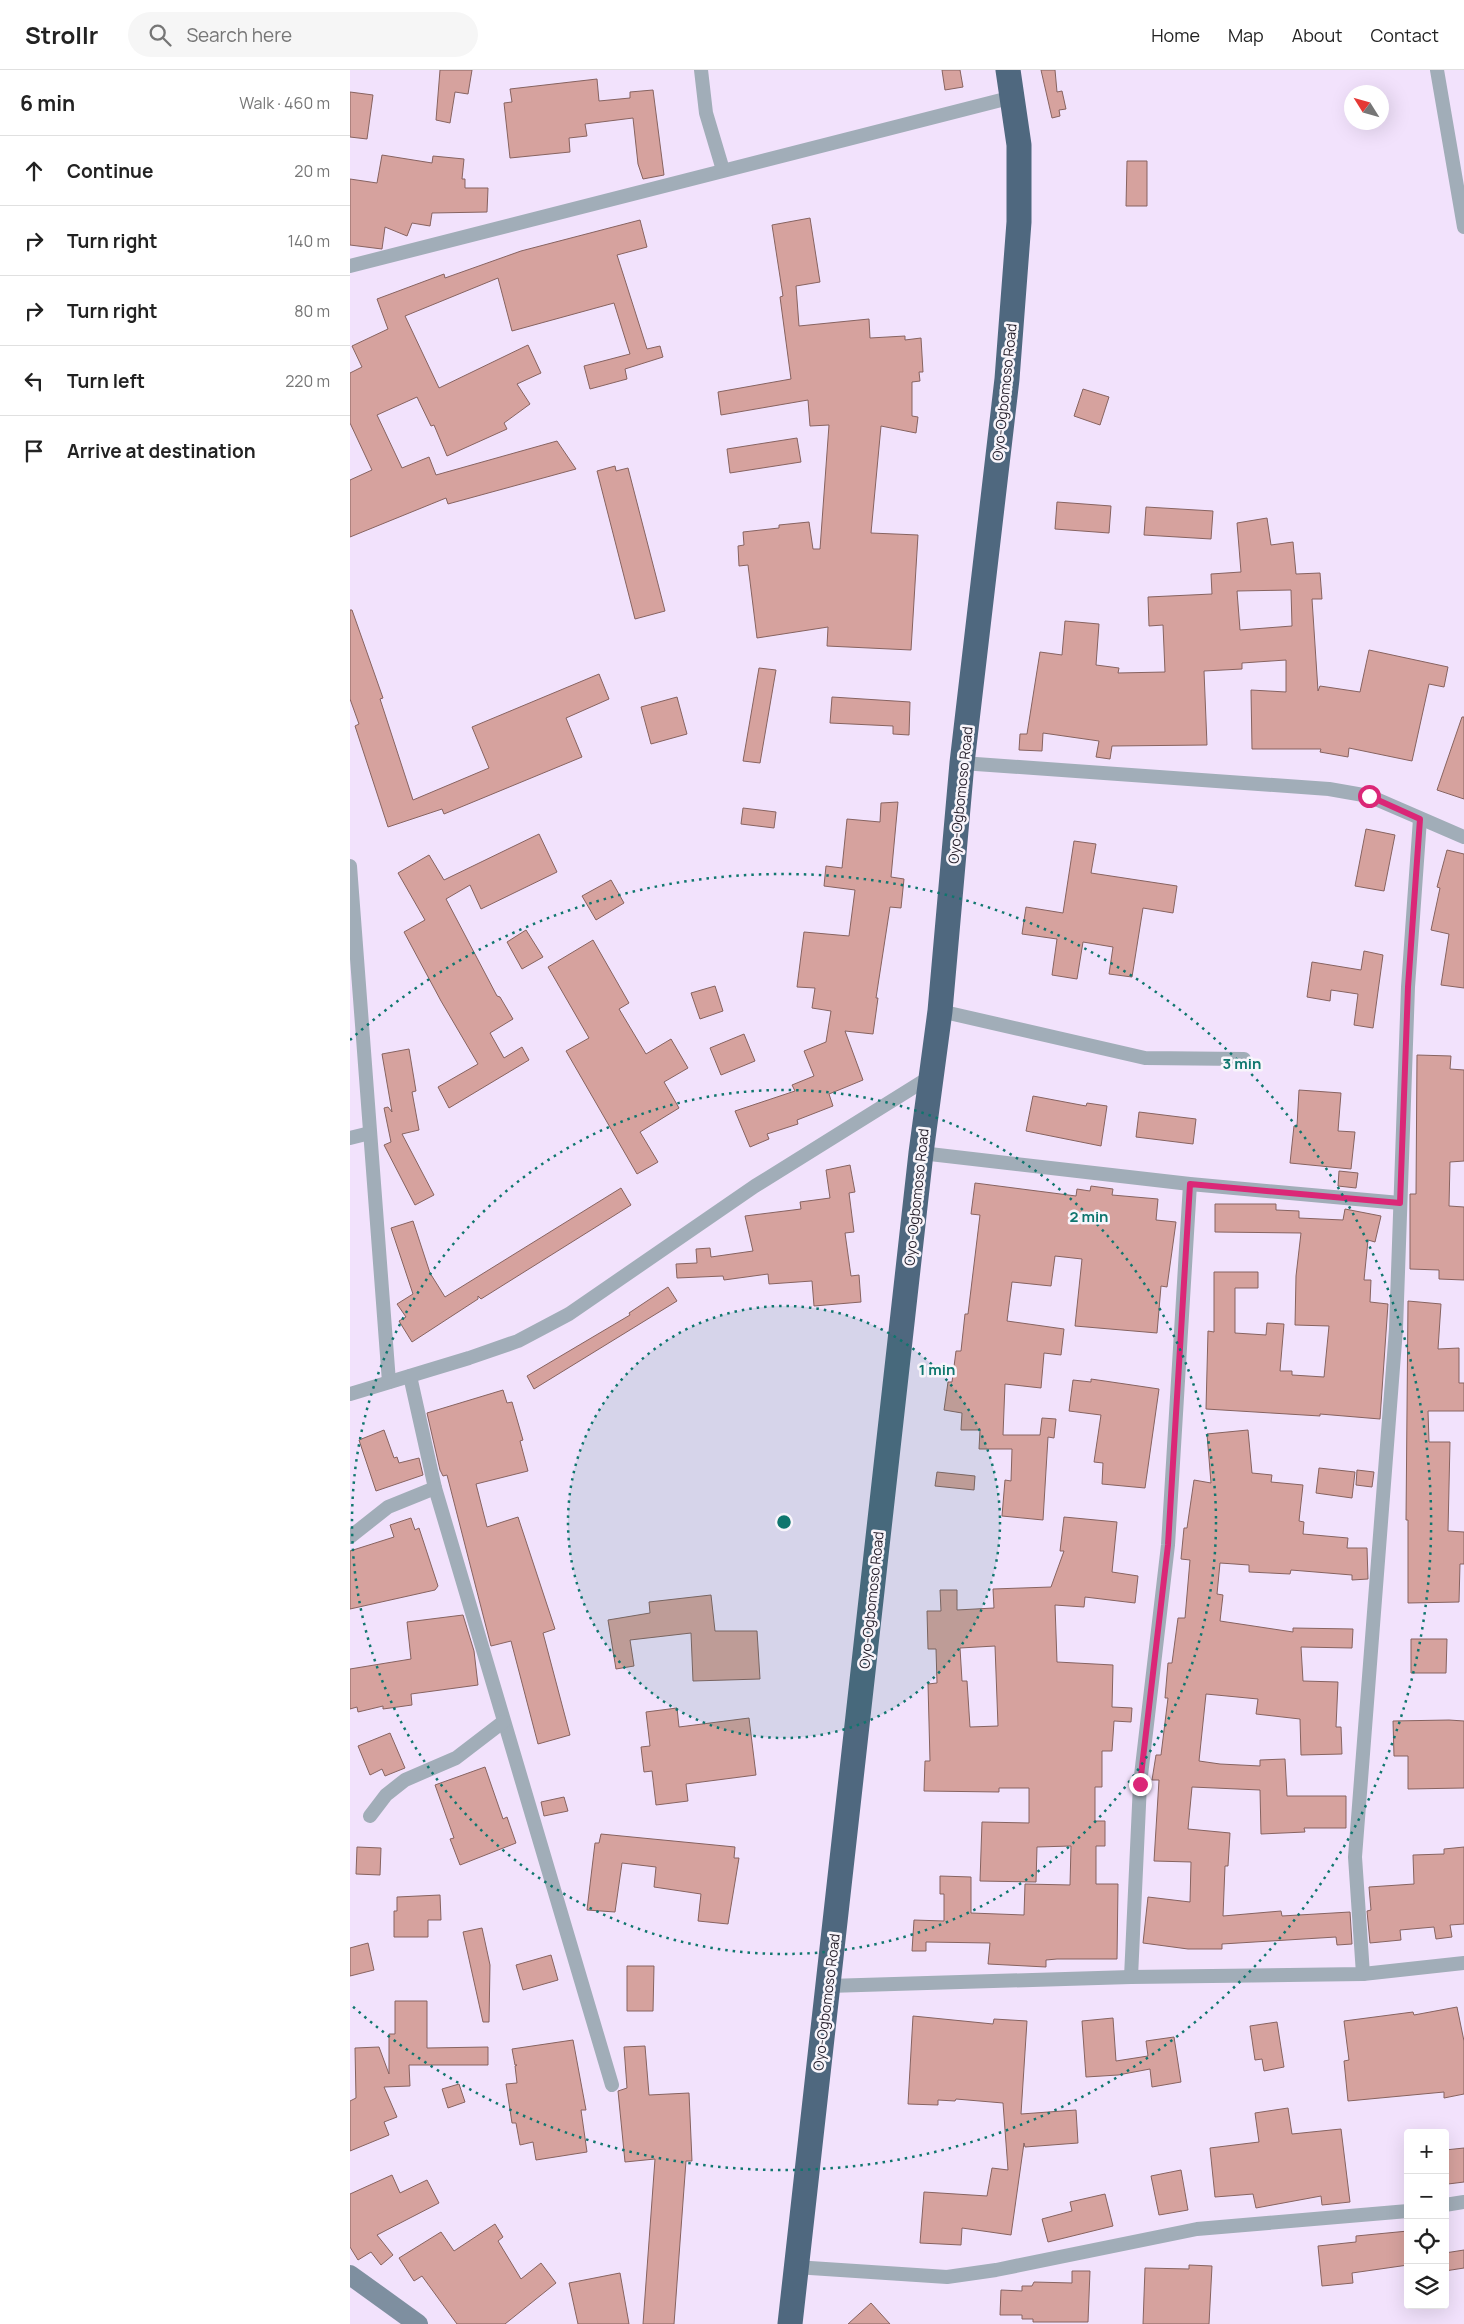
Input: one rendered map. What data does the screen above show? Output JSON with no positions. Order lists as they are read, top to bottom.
{
  "streets": {
    "highway": ["Oyo-Ogbomoso Road"]
  },
  "north": "top left",
  "page": {
    "header": "Strollr",
    "search": "Search here",
    "nav": [
      "Home",
      "Map",
      "About",
      "Contact"
    ],
    "heading": ["6 min", "Walk · 460 m"],
    "list": [
      ["Continue", "20 m"],
      ["Turn right", "140 m"],
      ["Turn right", "80 m"],
      ["Turn left", "220 m"],
      "Arrive at destination"
    ],
    "map_buttons": ["+", "−"]
  },
  "rings": ["3 min", "2 min", "1 min"]
}
